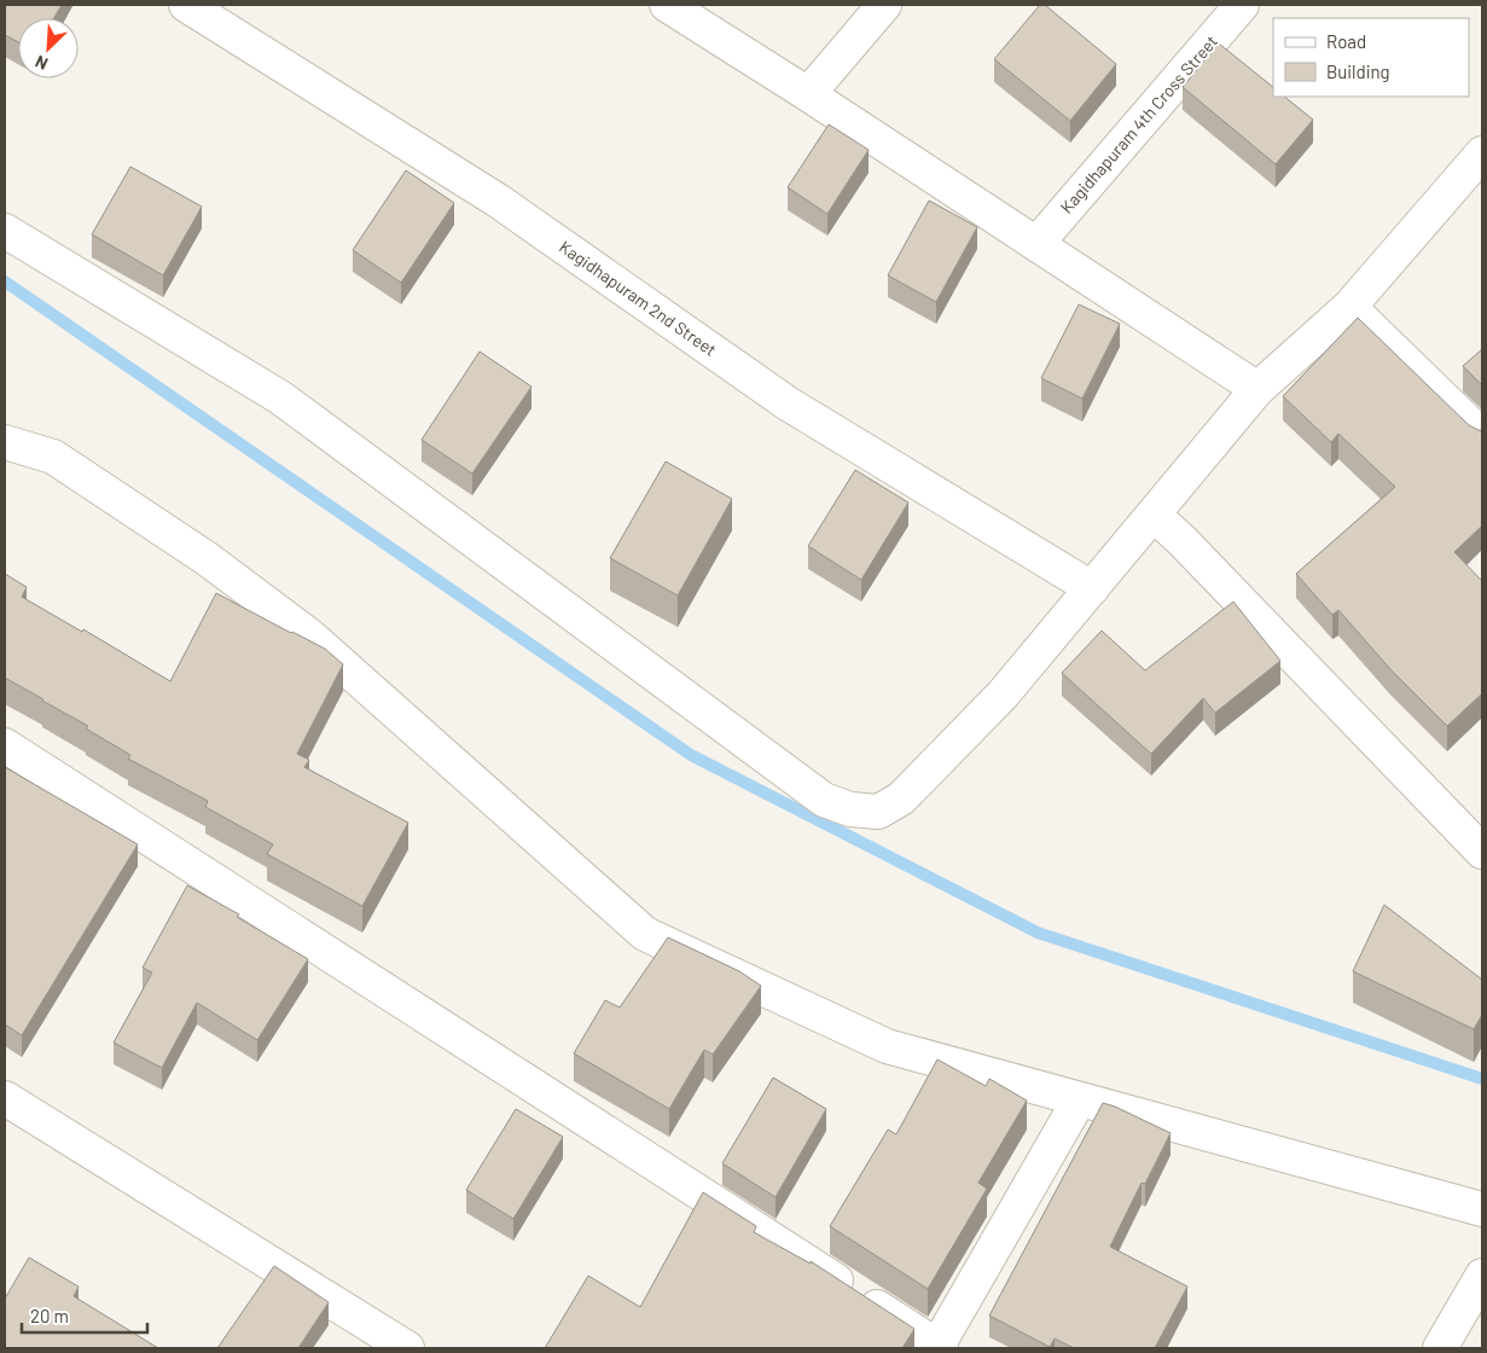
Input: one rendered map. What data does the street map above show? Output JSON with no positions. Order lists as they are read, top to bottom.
{
  "streets": {
    "street": ["Kagidhapuram 4th Cross Street", "Kagidhapuram 2nd Street"]
  },
  "legend": ["Road", "Building"],
  "scale_bar": "20 m",
  "north": "bottom left"
}
